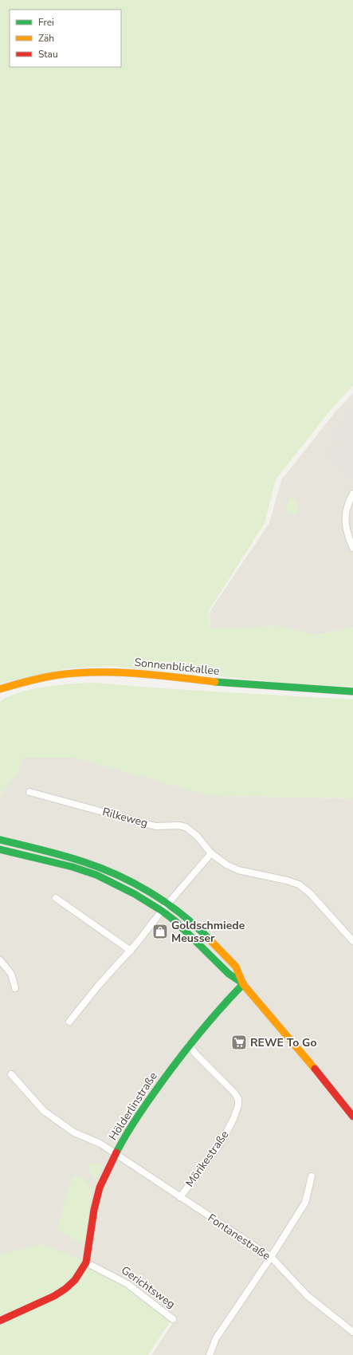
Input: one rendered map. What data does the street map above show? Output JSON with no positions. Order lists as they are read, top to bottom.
{
  "streets": {
    "main road": ["Sonnenblickallee", "Hölderlinstraße"],
    "street": [
      "Rilkeweg",
      "Mörikestraße",
      "Fontanestraße",
      "Gerichtsweg"
    ]
  },
  "crossings": [
    ["Hölderlinstraße", "Mörikestraße"],
    ["Hölderlinstraße", "Fontanestraße"],
    ["Hölderlinstraße", "Gerichtsweg"],
    ["Mörikestraße", "Fontanestraße"]
  ],
  "places": {
    "shop": ["Goldschmiede Meusser"],
    "supermarket": ["REWE To Go"]
  },
  "legend": ["Frei", "Zäh", "Stau"]
}
